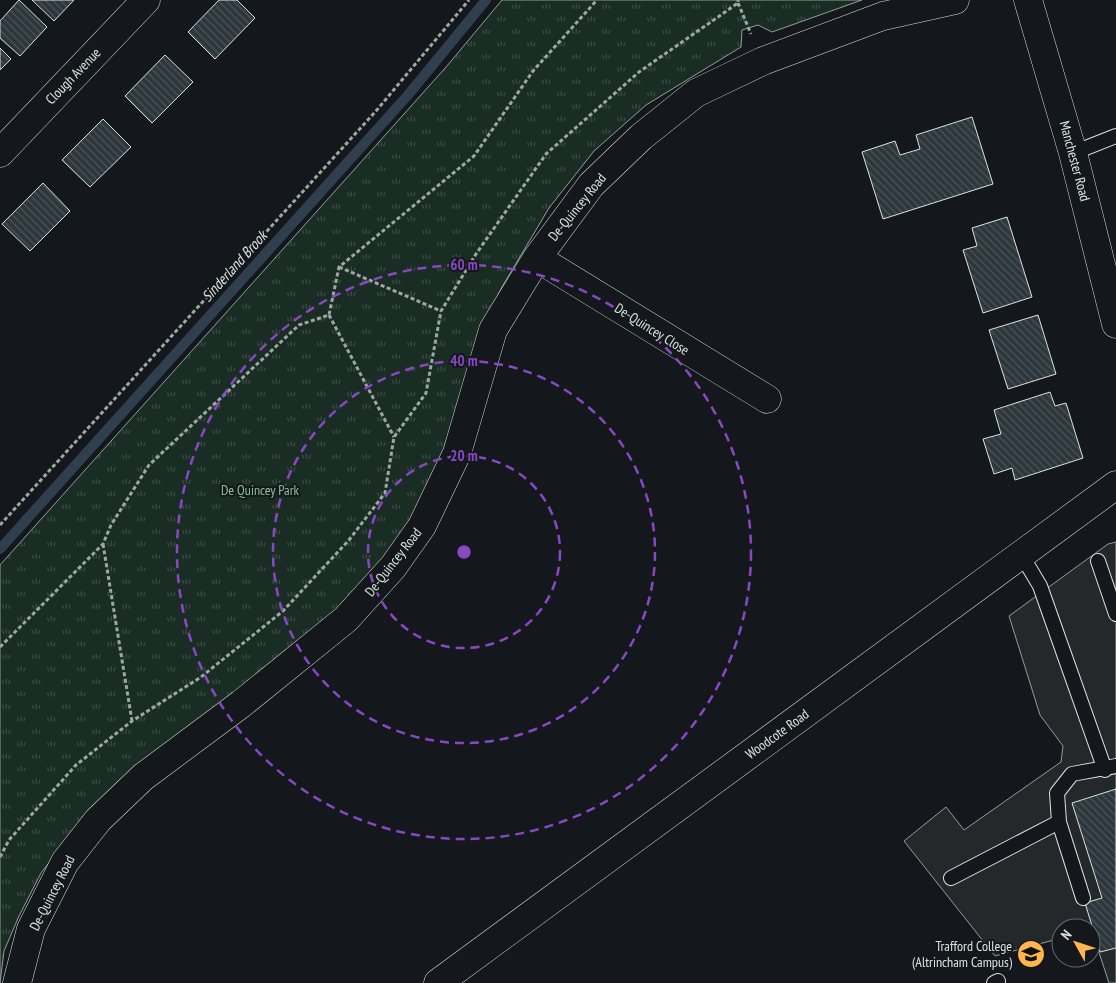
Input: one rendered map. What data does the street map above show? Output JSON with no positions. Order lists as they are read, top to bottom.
{
  "streets": {
    "main road": [
      "Clough Avenue",
      "Manchester Road",
      "De-Quincey Road",
      "De-Quincey Close",
      "Woodcote Road"
    ]
  },
  "crossings": [
    ["De-Quincey Road", "De-Quincey Close"]
  ],
  "water": ["Sinderland Brook"],
  "parks": ["De Quincey Park"],
  "places": {
    "school or university": ["Trafford College (Altrincham Campus)"]
  },
  "north": "top left",
  "rings": ["60 m", "40 m", "20 m"]
}
